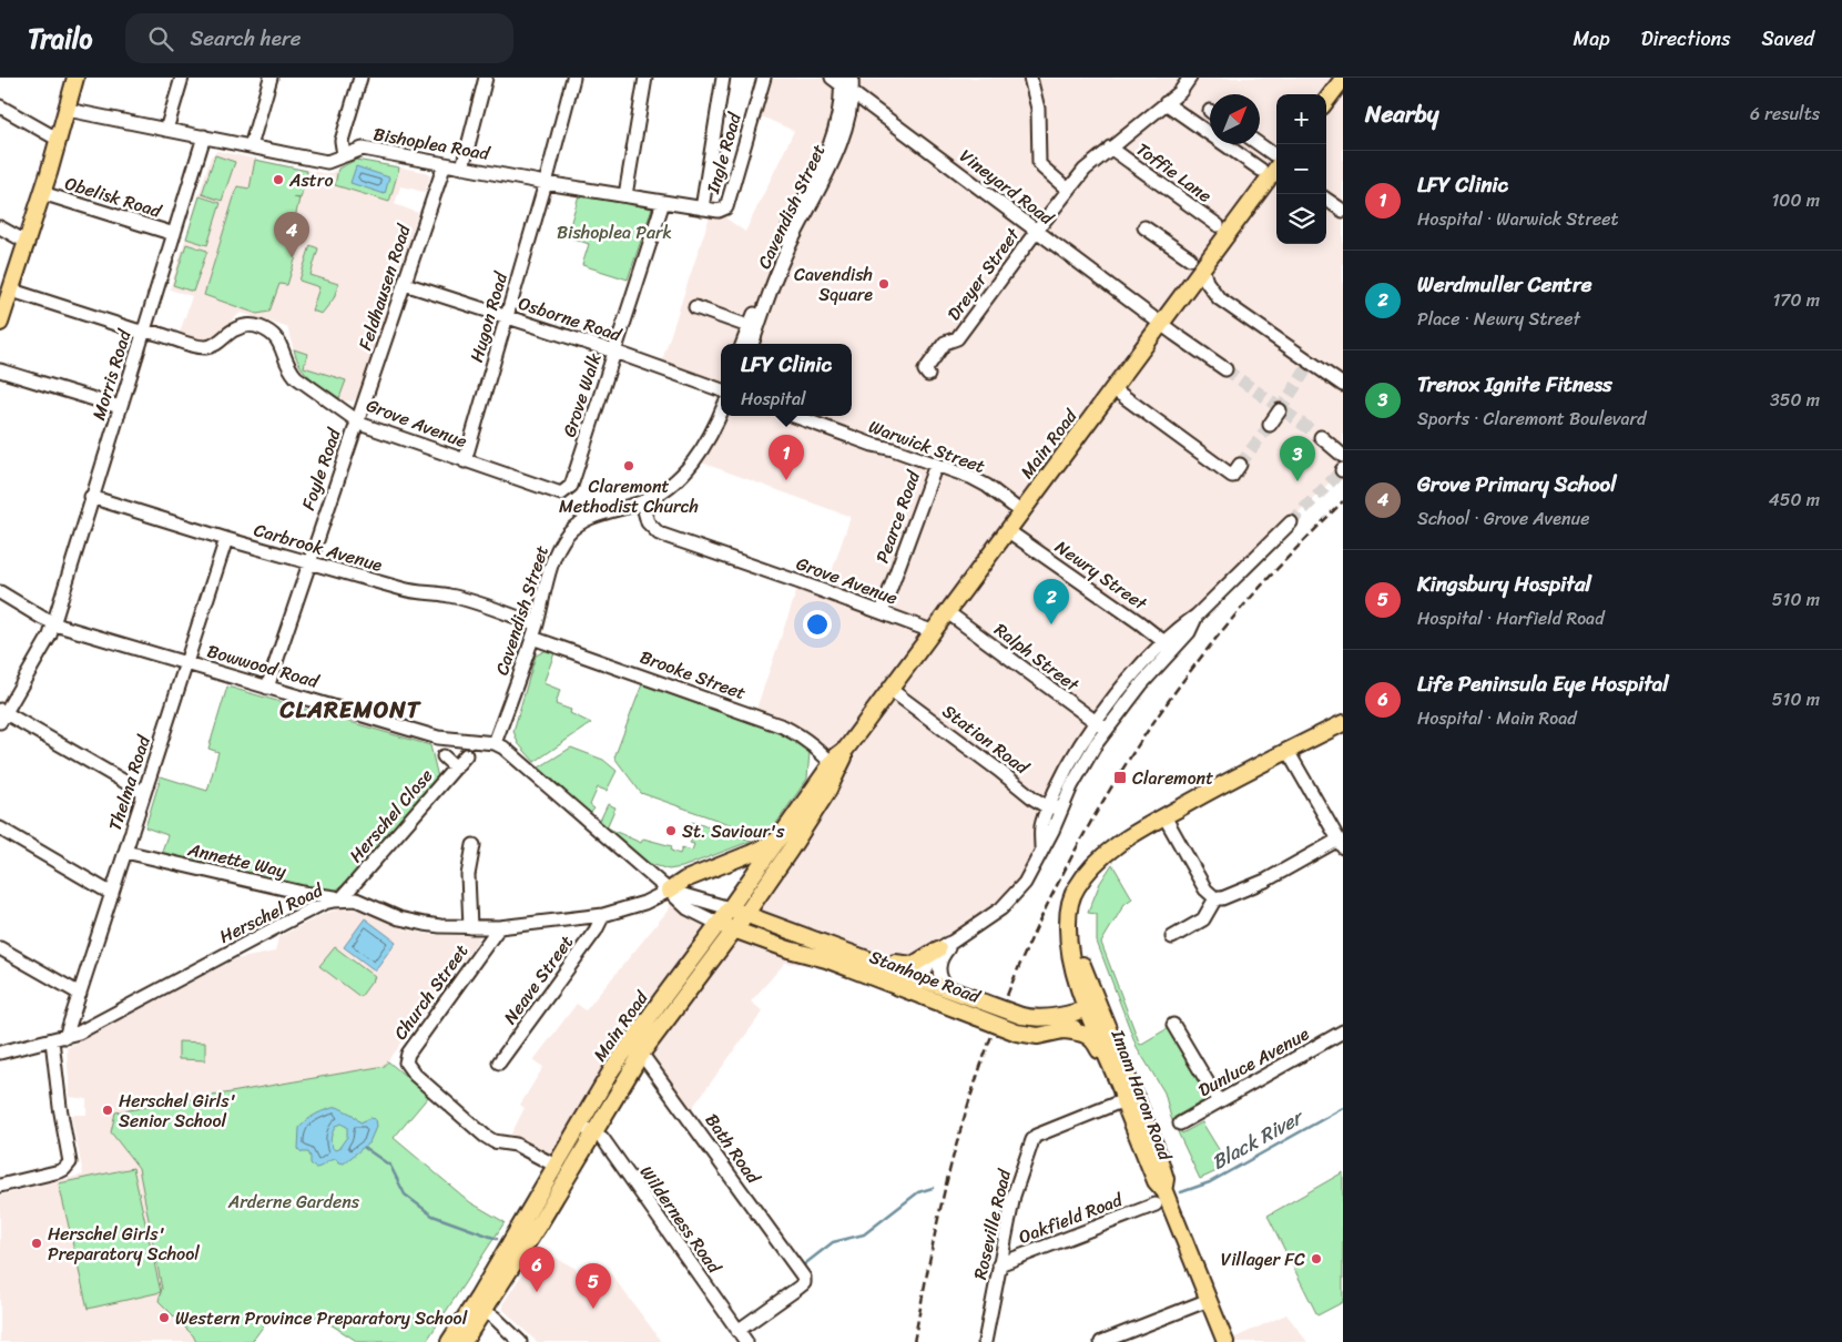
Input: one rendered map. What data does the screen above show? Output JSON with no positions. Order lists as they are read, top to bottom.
{
  "streets": {
    "main road": [
      "Main Road",
      "Bowwood Road",
      "Stanhope Road",
      "Imam Haron Road"
    ],
    "street": [
      "Bishoplea Road",
      "Ingle Road",
      "Toffie Lane",
      "Vineyard Road",
      "Obelisk Road",
      "Cavendish Street",
      "Dreyer Street",
      "Feldhausen Road",
      "Hugon Road",
      "Osborne Road",
      "Morris Road",
      "Grove Walk",
      "Grove Avenue",
      "Warwick Street",
      "Foyle Road",
      "Pearce Road",
      "Carbrook Avenue",
      "Newry Street",
      "Ralph Street",
      "Brooke Street",
      "Station Road",
      "Thelma Road",
      "Herschel Close",
      "Annette Way",
      "Herschel Road",
      "Neave Street",
      "Church Street",
      "Dunluce Avenue",
      "Bath Road",
      "Oakfield Road",
      "Wilderness Road",
      "Roseville Road"
    ]
  },
  "crossings": [
    ["Bishoplea Road", "Ingle Road"],
    ["Bishoplea Road", "Feldhausen Road"],
    ["Bishoplea Road", "Hugon Road"],
    ["Bishoplea Road", "Morris Road"],
    ["Bishoplea Road", "Grove Walk"],
    ["Toffie Lane", "Dreyer Street"],
    ["Vineyard Road", "Cavendish Street"],
    ["Vineyard Road", "Dreyer Street"],
    ["Vineyard Road", "Main Road"],
    ["Obelisk Road", "Morris Road"],
    ["Cavendish Street", "Grove Avenue"],
    ["Cavendish Street", "Carbrook Avenue"],
    ["Cavendish Street", "Bowwood Road"],
    ["Cavendish Street", "Brooke Street"],
    ["Feldhausen Road", "Osborne Road"],
    ["Feldhausen Road", "Grove Avenue"],
    ["Feldhausen Road", "Foyle Road"],
    ["Hugon Road", "Osborne Road"],
    ["Hugon Road", "Grove Avenue"],
    ["Osborne Road", "Grove Walk"],
    ["Morris Road", "Grove Avenue"],
    ["Morris Road", "Carbrook Avenue"],
    ["Morris Road", "Bowwood Road"],
    ["Grove Walk", "Grove Avenue"],
    ["Grove Avenue", "Main Road"],
    ["Grove Avenue", "Foyle Road"],
    ["Grove Avenue", "Pearce Road"],
    ["Main Road", "Warwick Street"],
    ["Main Road", "Newry Street"],
    ["Main Road", "Ralph Street"],
    ["Main Road", "Bowwood Road"],
    ["Main Road", "Brooke Street"],
    ["Main Road", "Station Road"],
    ["Main Road", "Stanhope Road"],
    ["Main Road", "Church Street"],
    ["Main Road", "Bath Road"],
    ["Main Road", "Wilderness Road"],
    ["Warwick Street", "Pearce Road"],
    ["Foyle Road", "Carbrook Avenue"],
    ["Foyle Road", "Bowwood Road"],
    ["Carbrook Avenue", "Thelma Road"],
    ["Bowwood Road", "Thelma Road"],
    ["Bowwood Road", "Herschel Road"],
    ["Bowwood Road", "Stanhope Road"],
    ["Thelma Road", "Annette Way"],
    ["Thelma Road", "Herschel Road"],
    ["Herschel Close", "Annette Way"],
    ["Herschel Close", "Herschel Road"],
    ["Annette Way", "Herschel Road"],
    ["Herschel Road", "Neave Street"],
    ["Herschel Road", "Church Street"],
    ["Stanhope Road", "Imam Haron Road"],
    ["Imam Haron Road", "Oakfield Road"],
    ["Imam Haron Road", "Roseville Road"],
    ["Bath Road", "Wilderness Road"],
    ["Oakfield Road", "Roseville Road"]
  ],
  "districts": ["CLAREMONT"],
  "water": ["Black River"],
  "parks": ["Bishoplea Park", "Arderne Gardens"],
  "places": {
    "other": [
      "Astro",
      "Cavendish Square",
      "Claremont Methodist Church",
      "St. Saviour's",
      "Herschel Girls' Senior School",
      "Herschel Girls' Preparatory School",
      "Villager FC",
      "Western Province Preparatory School"
    ],
    "transit": ["Claremont"]
  },
  "north": "top right",
  "page": {
    "header": "Trailo",
    "search": "Search here",
    "nav": ["Map", "Directions", "Saved"],
    "heading": ["Nearby", "6 results"],
    "map_buttons": ["+", "−"],
    "list": [
      {
        "mark": "1",
        "name": "LFY Clinic",
        "note": "Hospital · Warwick Street",
        "value": "100 m"
      },
      {
        "mark": "2",
        "name": "Werdmuller Centre",
        "note": "Place · Newry Street",
        "value": "170 m"
      },
      {
        "mark": "3",
        "name": "Trenox Ignite Fitness",
        "note": "Sports · Claremont Boulevard",
        "value": "350 m"
      },
      {
        "mark": "4",
        "name": "Grove Primary School",
        "note": "School · Grove Avenue",
        "value": "450 m"
      },
      {
        "mark": "5",
        "name": "Kingsbury Hospital",
        "note": "Hospital · Harfield Road",
        "value": "510 m"
      },
      {
        "mark": "6",
        "name": "Life Peninsula Eye Hospital",
        "note": "Hospital · Main Road",
        "value": "510 m"
      }
    ],
    "pins": [
      "4",
      "1",
      "3",
      "2",
      "6",
      "5"
    ],
    "popup": ["LFY Clinic", "Hospital"]
  }
}
